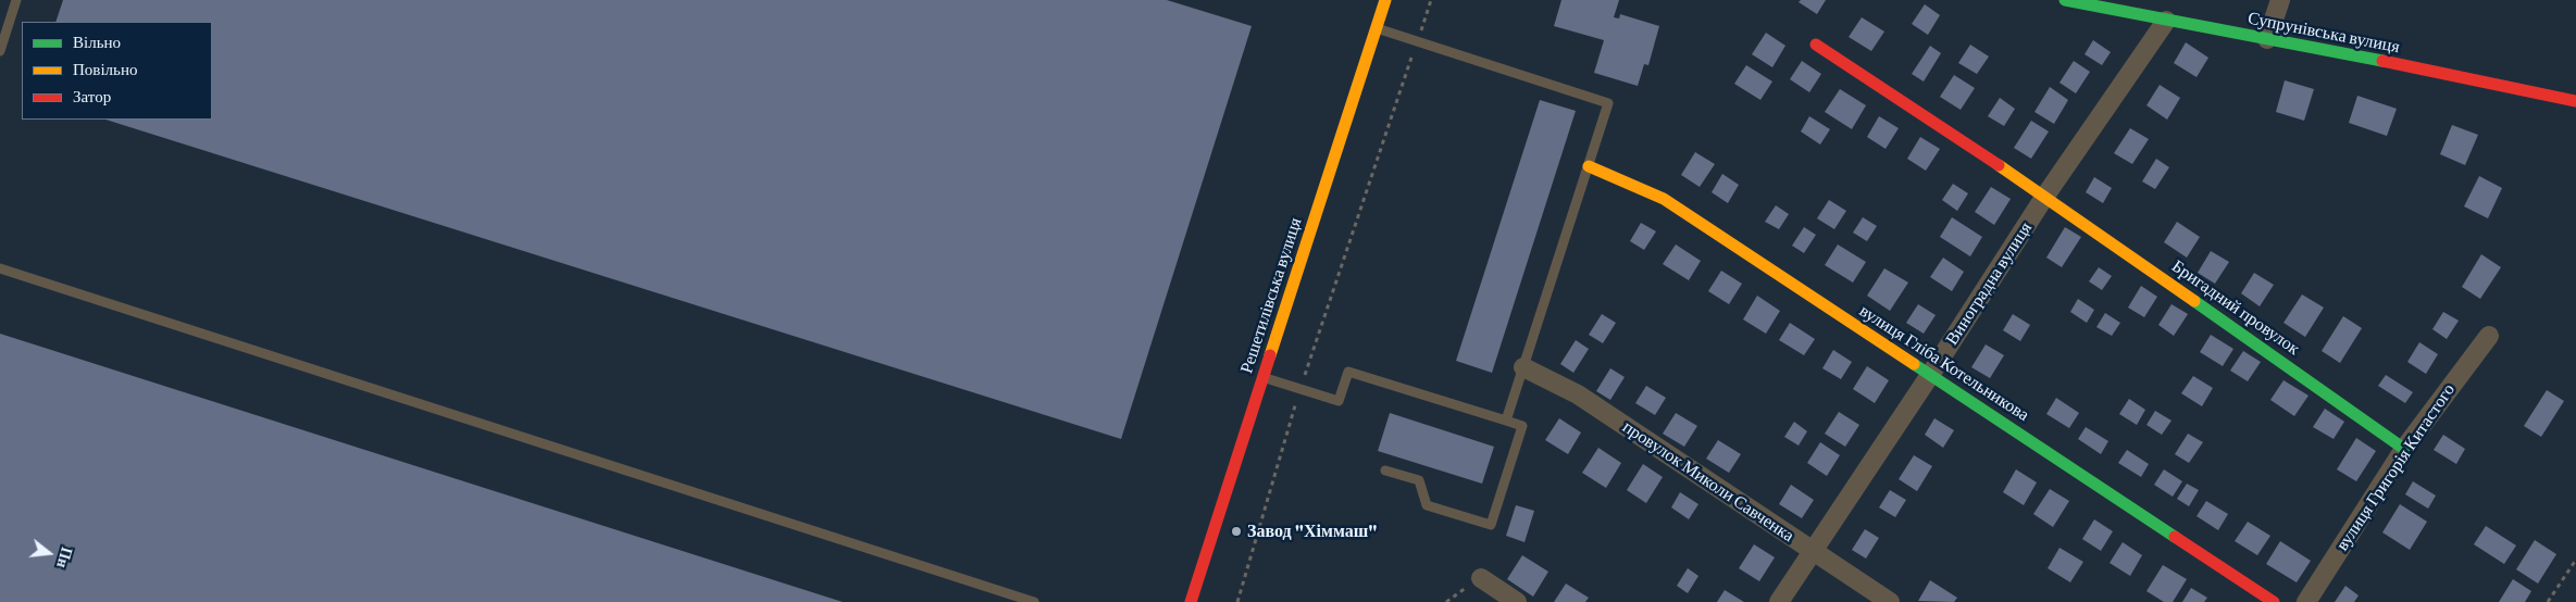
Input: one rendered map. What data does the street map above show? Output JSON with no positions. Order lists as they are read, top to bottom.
{
  "streets": {
    "street": [
      "Супрунівська вулиця",
      "Виноградна вулиця",
      "Решетилівська вулиця",
      "Бригадний провулок",
      "вулиця Гліба Котельникова",
      "вулиця Григорія Китастого",
      "провулок Миколи Савченка"
    ]
  },
  "crossings": [
    ["Супрунівська вулиця", "Виноградна вулиця"],
    ["Виноградна вулиця", "Бригадний провулок"],
    ["Виноградна вулиця", "вулиця Гліба Котельникова"],
    ["Виноградна вулиця", "провулок Миколи Савченка"],
    ["Бригадний провулок", "вулиця Григорія Китастого"]
  ],
  "places": ["Завод \"Хіммаш\""],
  "legend": ["Вільно", "Повільно", "Затор"],
  "north": "right"
}
